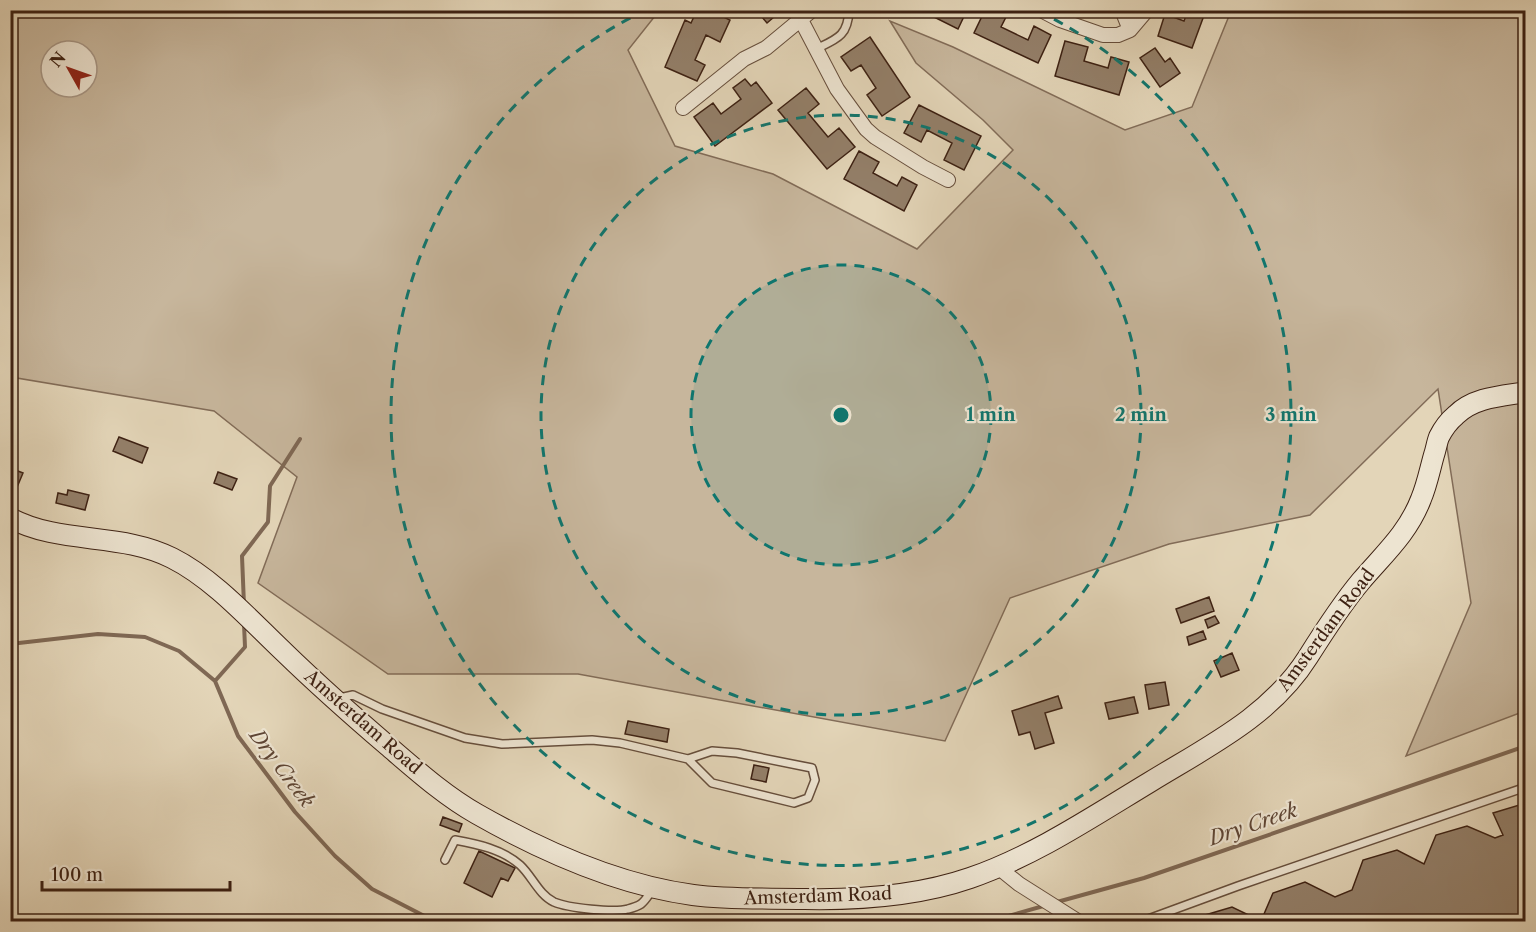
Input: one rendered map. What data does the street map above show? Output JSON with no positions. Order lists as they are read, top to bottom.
{
  "streets": {
    "main road": ["Amsterdam Road"]
  },
  "water": ["Dry Creek"],
  "scale_bar": "100 m",
  "north": "top left",
  "rings": ["1 min", "2 min", "3 min"]
}
